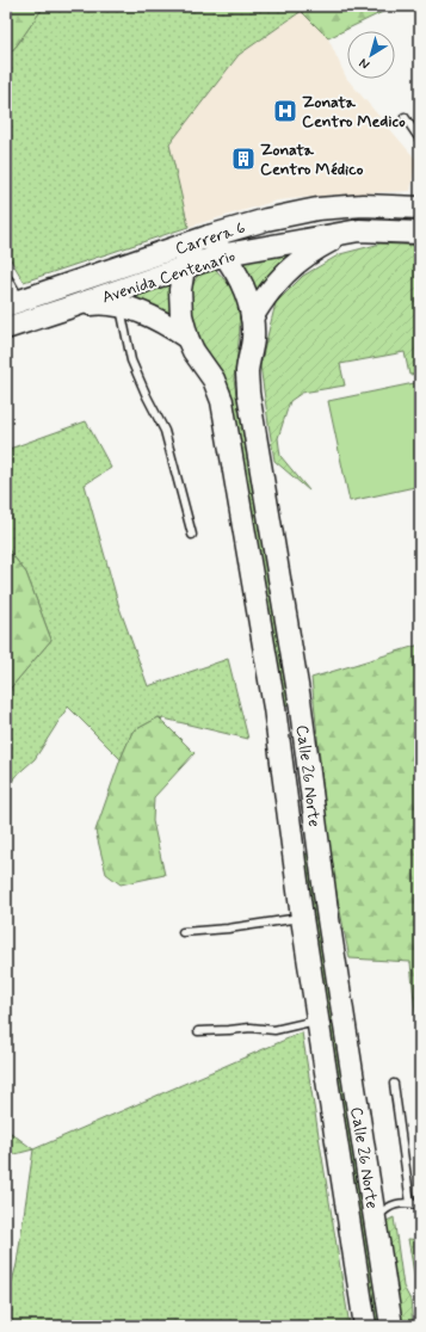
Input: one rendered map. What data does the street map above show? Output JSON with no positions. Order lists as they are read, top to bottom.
{
  "streets": {
    "street": ["Carrera 6", "Avenida Centenario", "Calle 26 Norte"]
  },
  "crossings": [
    ["Carrera 6", "Calle 26 Norte"],
    ["Avenida Centenario", "Calle 26 Norte"]
  ],
  "places": {
    "hospital": ["Zonata Centro Medico"],
    "building": ["Zonata Centro Médico"]
  },
  "north": "bottom left"
}
